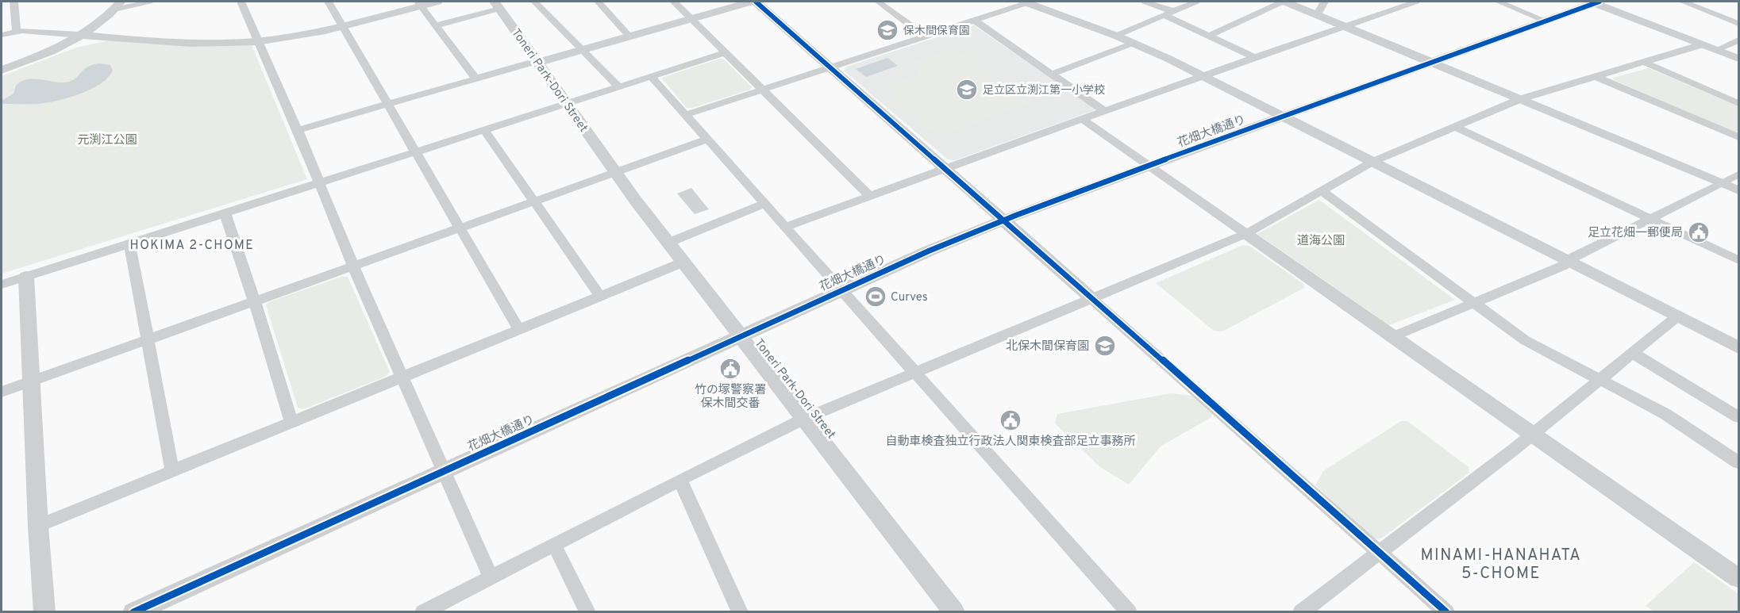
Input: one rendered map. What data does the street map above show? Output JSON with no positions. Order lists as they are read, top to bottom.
{
  "streets": {
    "street": ["Toneri Park-Dori Street", "花畑大橋通り"]
  },
  "crossings": [
    ["Toneri Park-Dori Street", "花畑大橋通り"]
  ],
  "districts": ["HOKIMA 2-CHOME", "MINAMI-HANAHATA 5-CHOME"],
  "parks": ["元渕江公園", "道海公園"],
  "places": {
    "school or university": ["保木間保育園", "足立区立渕江第一小学校", "北保木間保育園"],
    "public building": ["足立花畑一郵便局", "竹の塚警察署 保木間交番", "自動車検査独立行政法人関東検査部足立事務所"],
    "sports": ["Curves"]
  }
}
